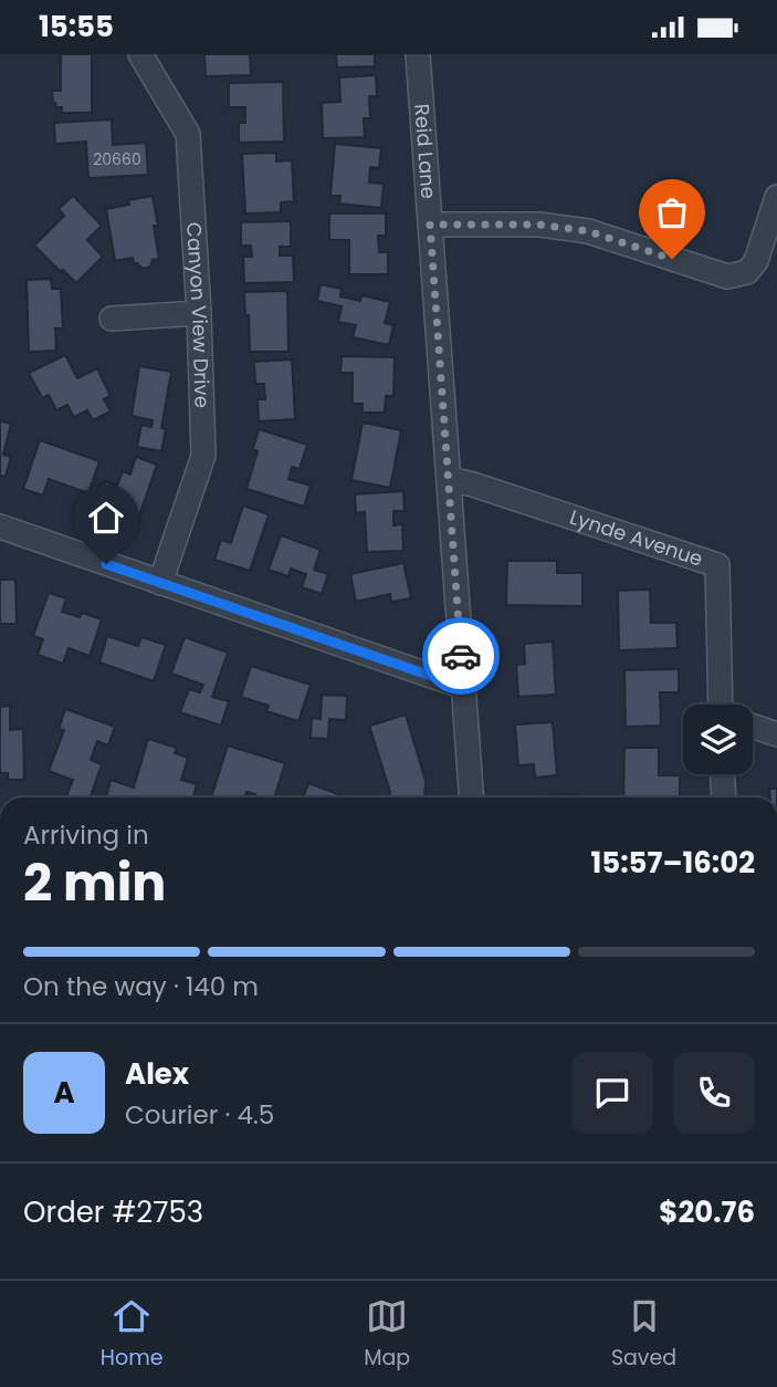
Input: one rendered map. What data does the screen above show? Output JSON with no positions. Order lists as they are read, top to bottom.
{
  "streets": {
    "street": ["Reid Lane", "Canyon View Drive", "Lynde Avenue"]
  },
  "crossings": [
    ["Reid Lane", "Lynde Avenue"]
  ],
  "house_numbers": ["20660"],
  "page": {
    "status": "15:55",
    "heading": ["2 min", "Arriving in", "15:57–16:02"],
    "panel": [
      "Alex",
      "Courier · 4.5",
      "Order #2753",
      "$20.76"
    ],
    "bar": "On the way · 140 m",
    "round": "A",
    "tabs": ["Home", "Map", "Saved"]
  }
}
